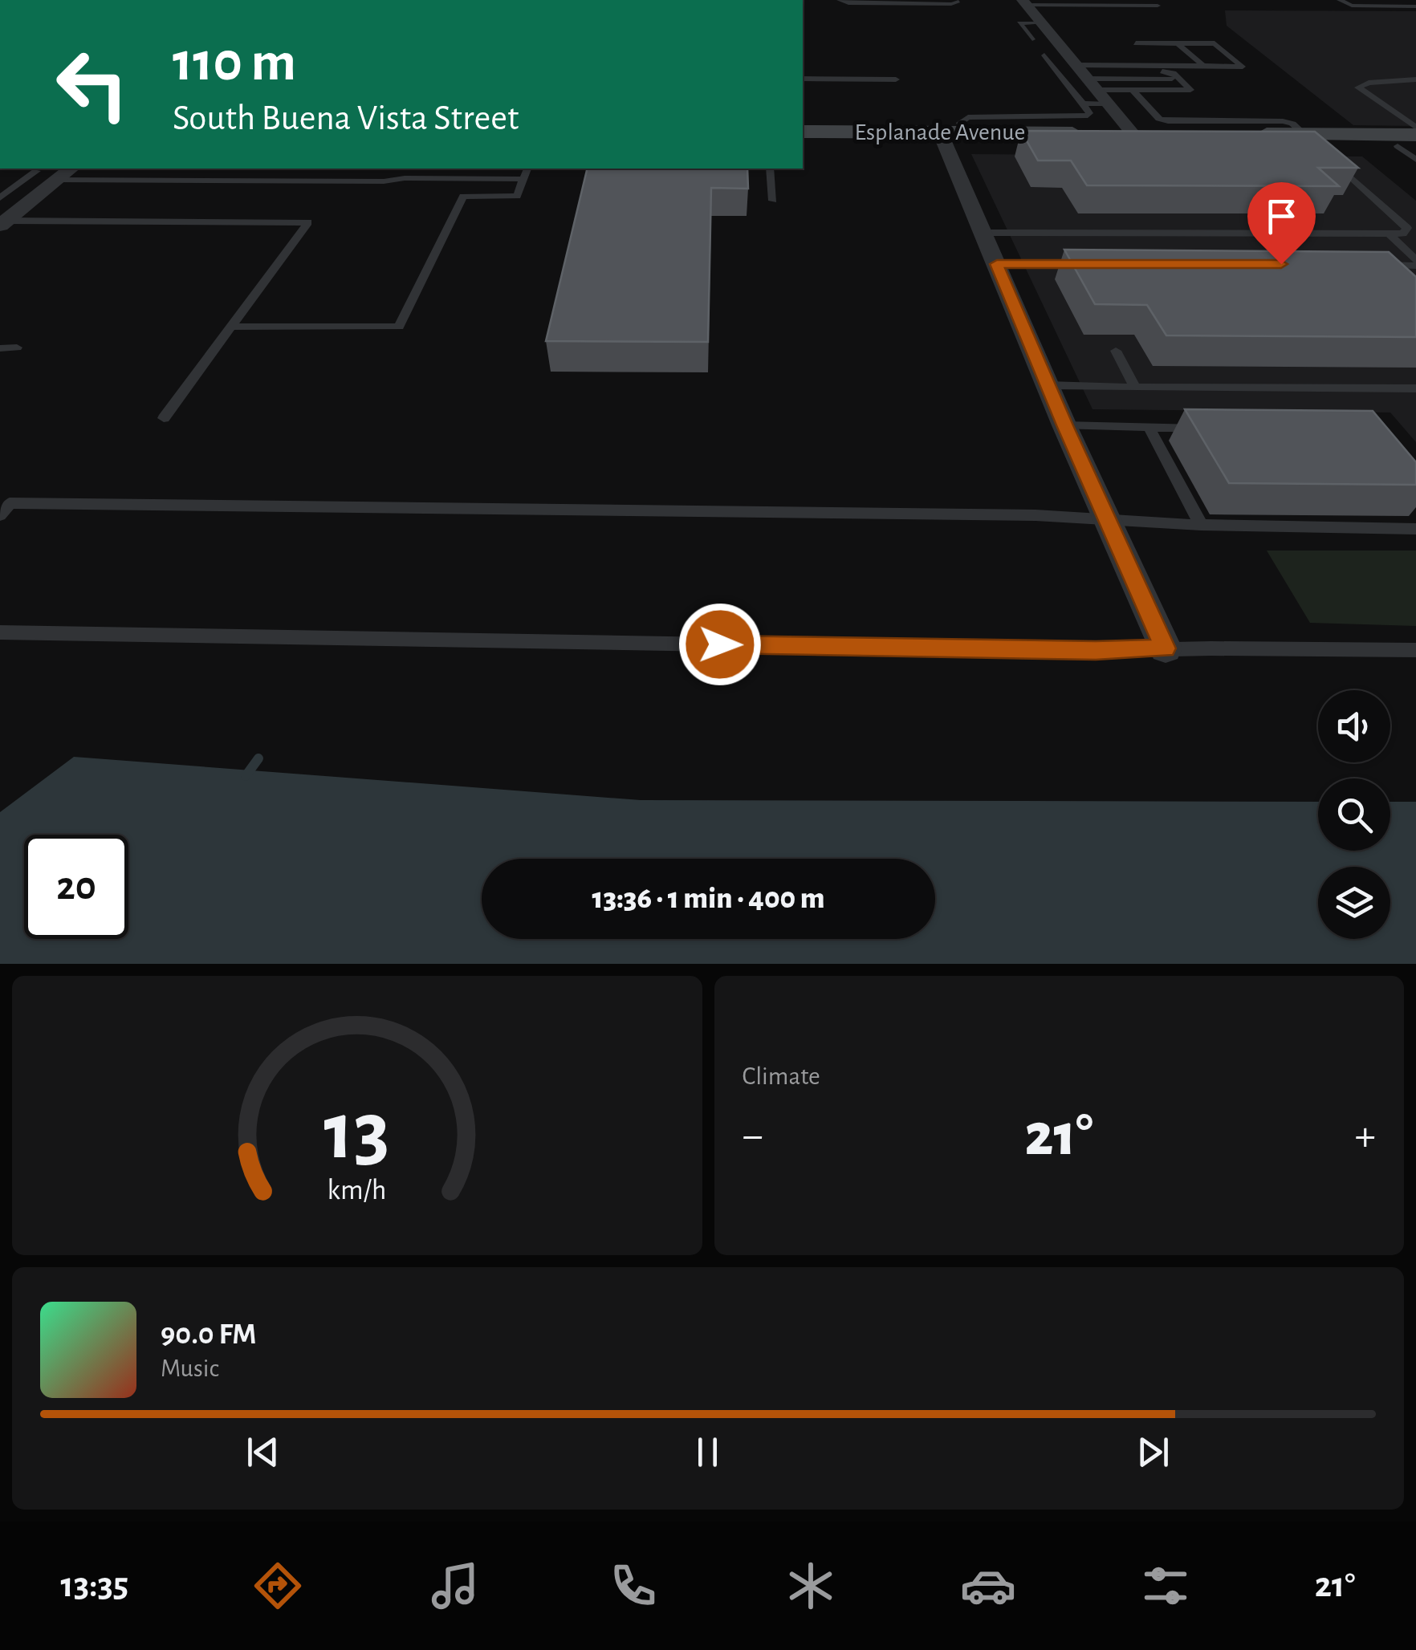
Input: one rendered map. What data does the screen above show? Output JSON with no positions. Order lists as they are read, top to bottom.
{
  "streets": {
    "main road": ["Esplanade Avenue"]
  },
  "page": {
    "turn": ["110 m", "South Buena Vista Street"],
    "limit": "20",
    "trip": "13:36 · 1 min · 400 m",
    "tile": "Climate",
    "heat": ["−", "21°", "+"],
    "song": ["90.0 FM", "Music"],
    "tabs": ["13:35", "21°"],
    "gauge": ["13", "km/h"]
  }
}
